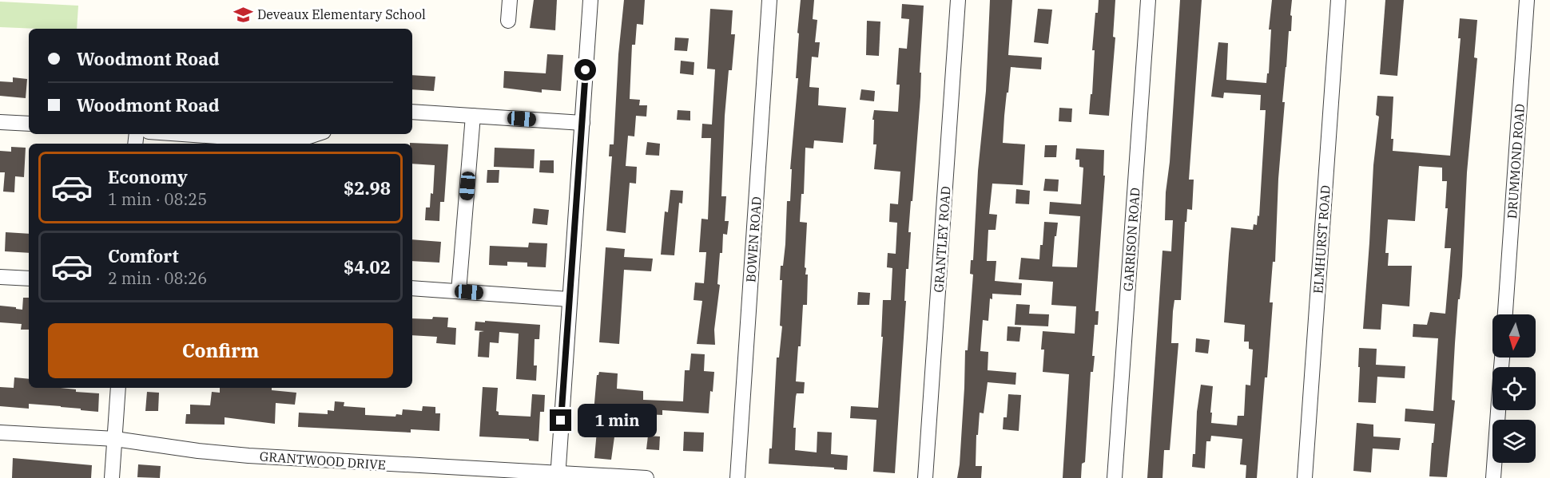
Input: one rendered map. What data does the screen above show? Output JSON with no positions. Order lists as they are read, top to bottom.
{
  "streets": {
    "street": [
      "DRUMMOND ROAD",
      "BOWEN ROAD",
      "GRANTLEY ROAD",
      "GARRISON ROAD",
      "ELMHURST ROAD",
      "GRANTWOOD DRIVE"
    ]
  },
  "places": {
    "school or university": ["Deveaux Elementary School"]
  },
  "north": "bottom",
  "page": {
    "banner": ["Woodmont Road", "Woodmont Road"],
    "list": [
      {
        "name": "Economy",
        "note": "1 min · 08:25",
        "value": "$2.98"
      },
      {
        "name": "Comfort",
        "note": "2 min · 08:26",
        "value": "$4.02"
      }
    ],
    "buttons": "Confirm",
    "bubble": "1 min"
  }
}
